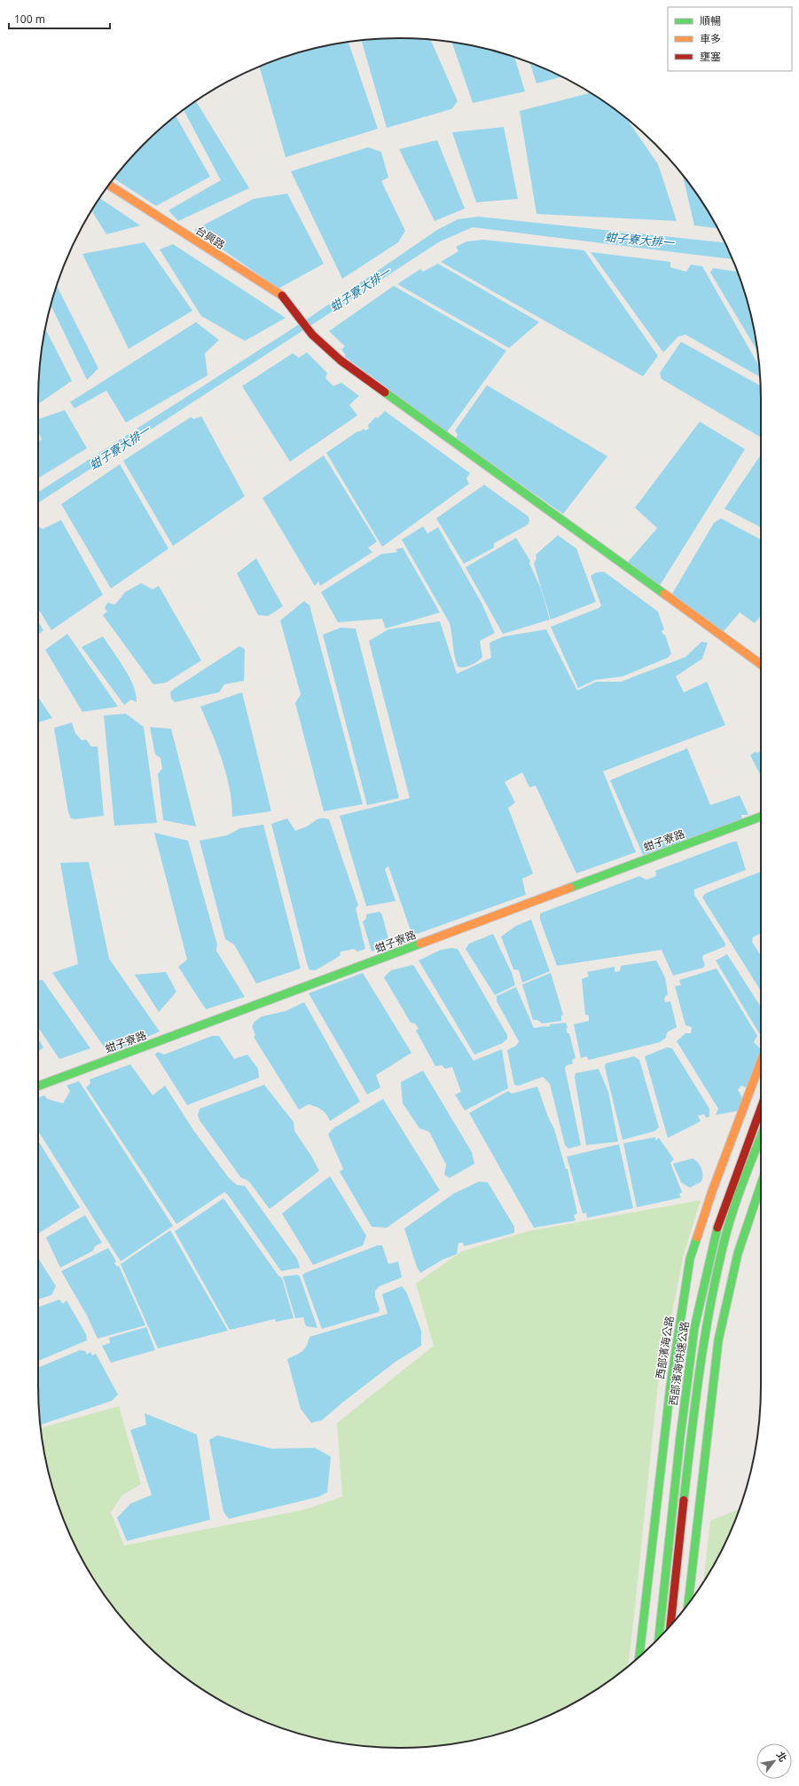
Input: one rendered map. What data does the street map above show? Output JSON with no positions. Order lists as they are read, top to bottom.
{
  "streets": {
    "main road": [
      "台興路",
      "蚶子寮路",
      "西部濱海公路",
      "西部濱海快速公路"
    ]
  },
  "water": ["蚶子寮大排一"],
  "legend": ["順暢", "車多", "壅塞"],
  "scale_bar": "100 m",
  "north": "top right"
}
